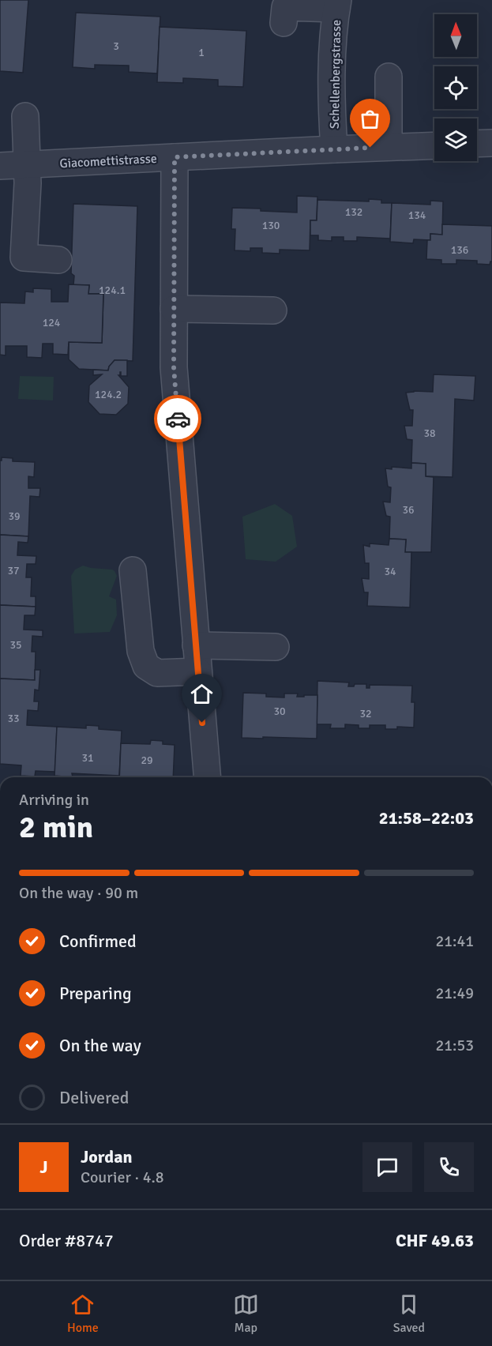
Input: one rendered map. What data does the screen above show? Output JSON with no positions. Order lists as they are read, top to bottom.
{
  "streets": {
    "street": ["Schellenbergstrasse", "Giacomettistrasse"]
  },
  "crossings": [
    ["Schellenbergstrasse", "Giacomettistrasse"]
  ],
  "house_numbers": [
    "3",
    "1",
    "132",
    "134",
    "130",
    "136",
    "124.1",
    "124",
    "124.2",
    "38",
    "36",
    "39",
    "37",
    "34",
    "35",
    "30",
    "32",
    "33",
    "31",
    "29"
  ],
  "north": "top",
  "page": {
    "heading": ["2 min", "Arriving in", "21:58–22:03"],
    "panel": [
      "Jordan",
      "Courier · 4.8",
      "Order #8747",
      "CHF 49.63"
    ],
    "bar": "On the way · 90 m",
    "list": [
      ["Confirmed", "21:41"],
      ["Preparing", "21:49"],
      ["On the way", "21:53"],
      "Delivered"
    ],
    "round": "J",
    "tabs": ["Home", "Map", "Saved"]
  }
}
